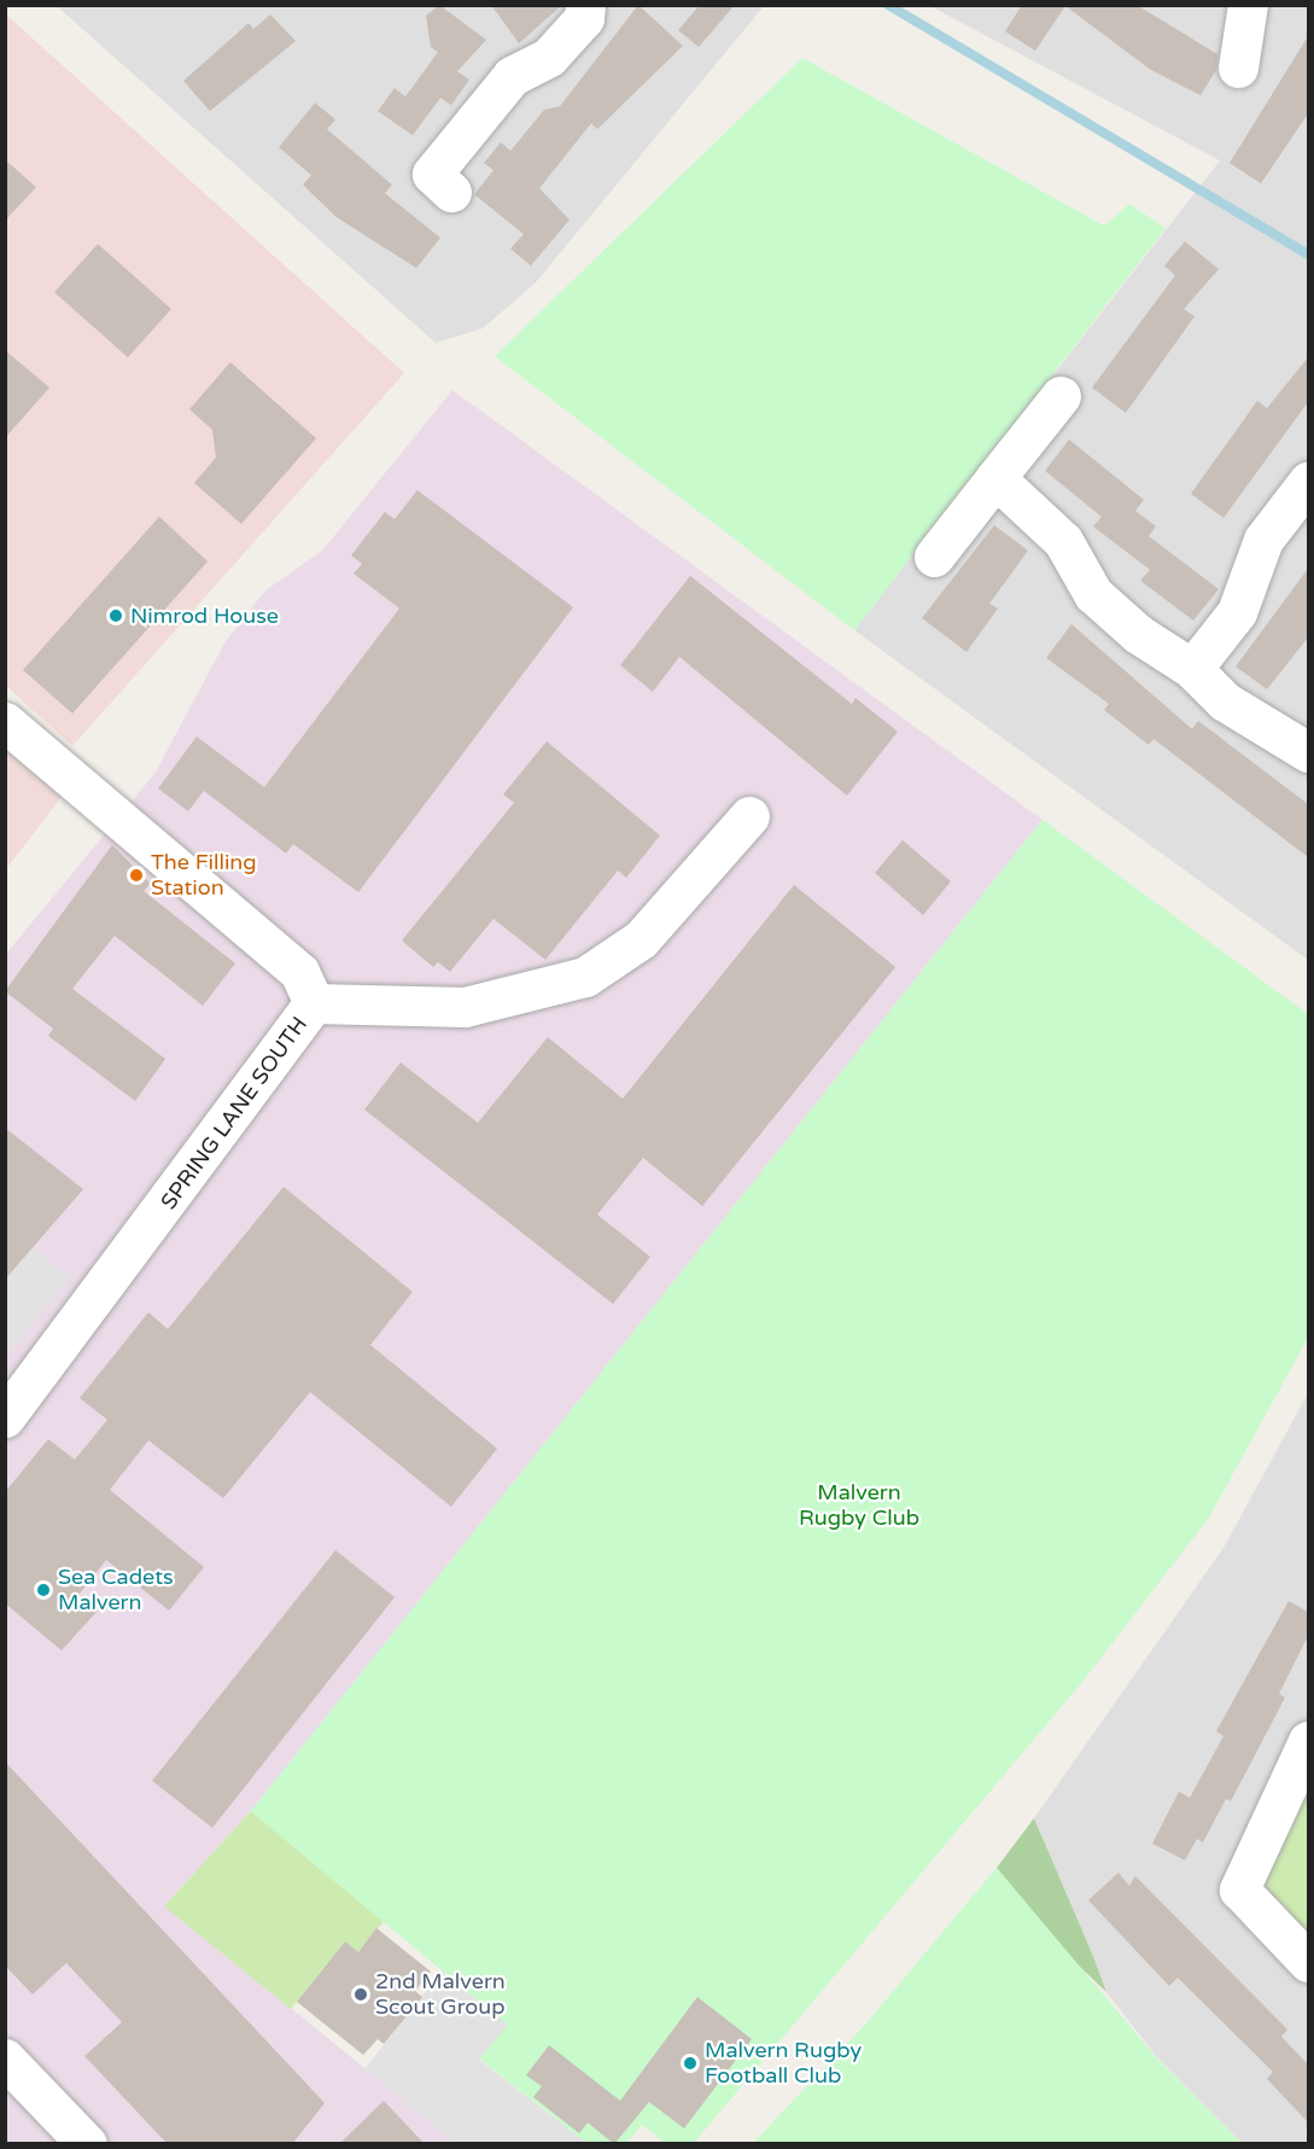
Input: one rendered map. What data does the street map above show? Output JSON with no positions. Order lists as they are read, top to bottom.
{
  "streets": {
    "street": ["SPRING LANE SOUTH"]
  },
  "parks": ["Malvern Rugby Club"],
  "places": [
    "Nimrod House",
    "The Filling Station",
    "Sea Cadets Malvern",
    "2nd Malvern Scout Group",
    "Malvern Rugby Football Club"
  ]
}
